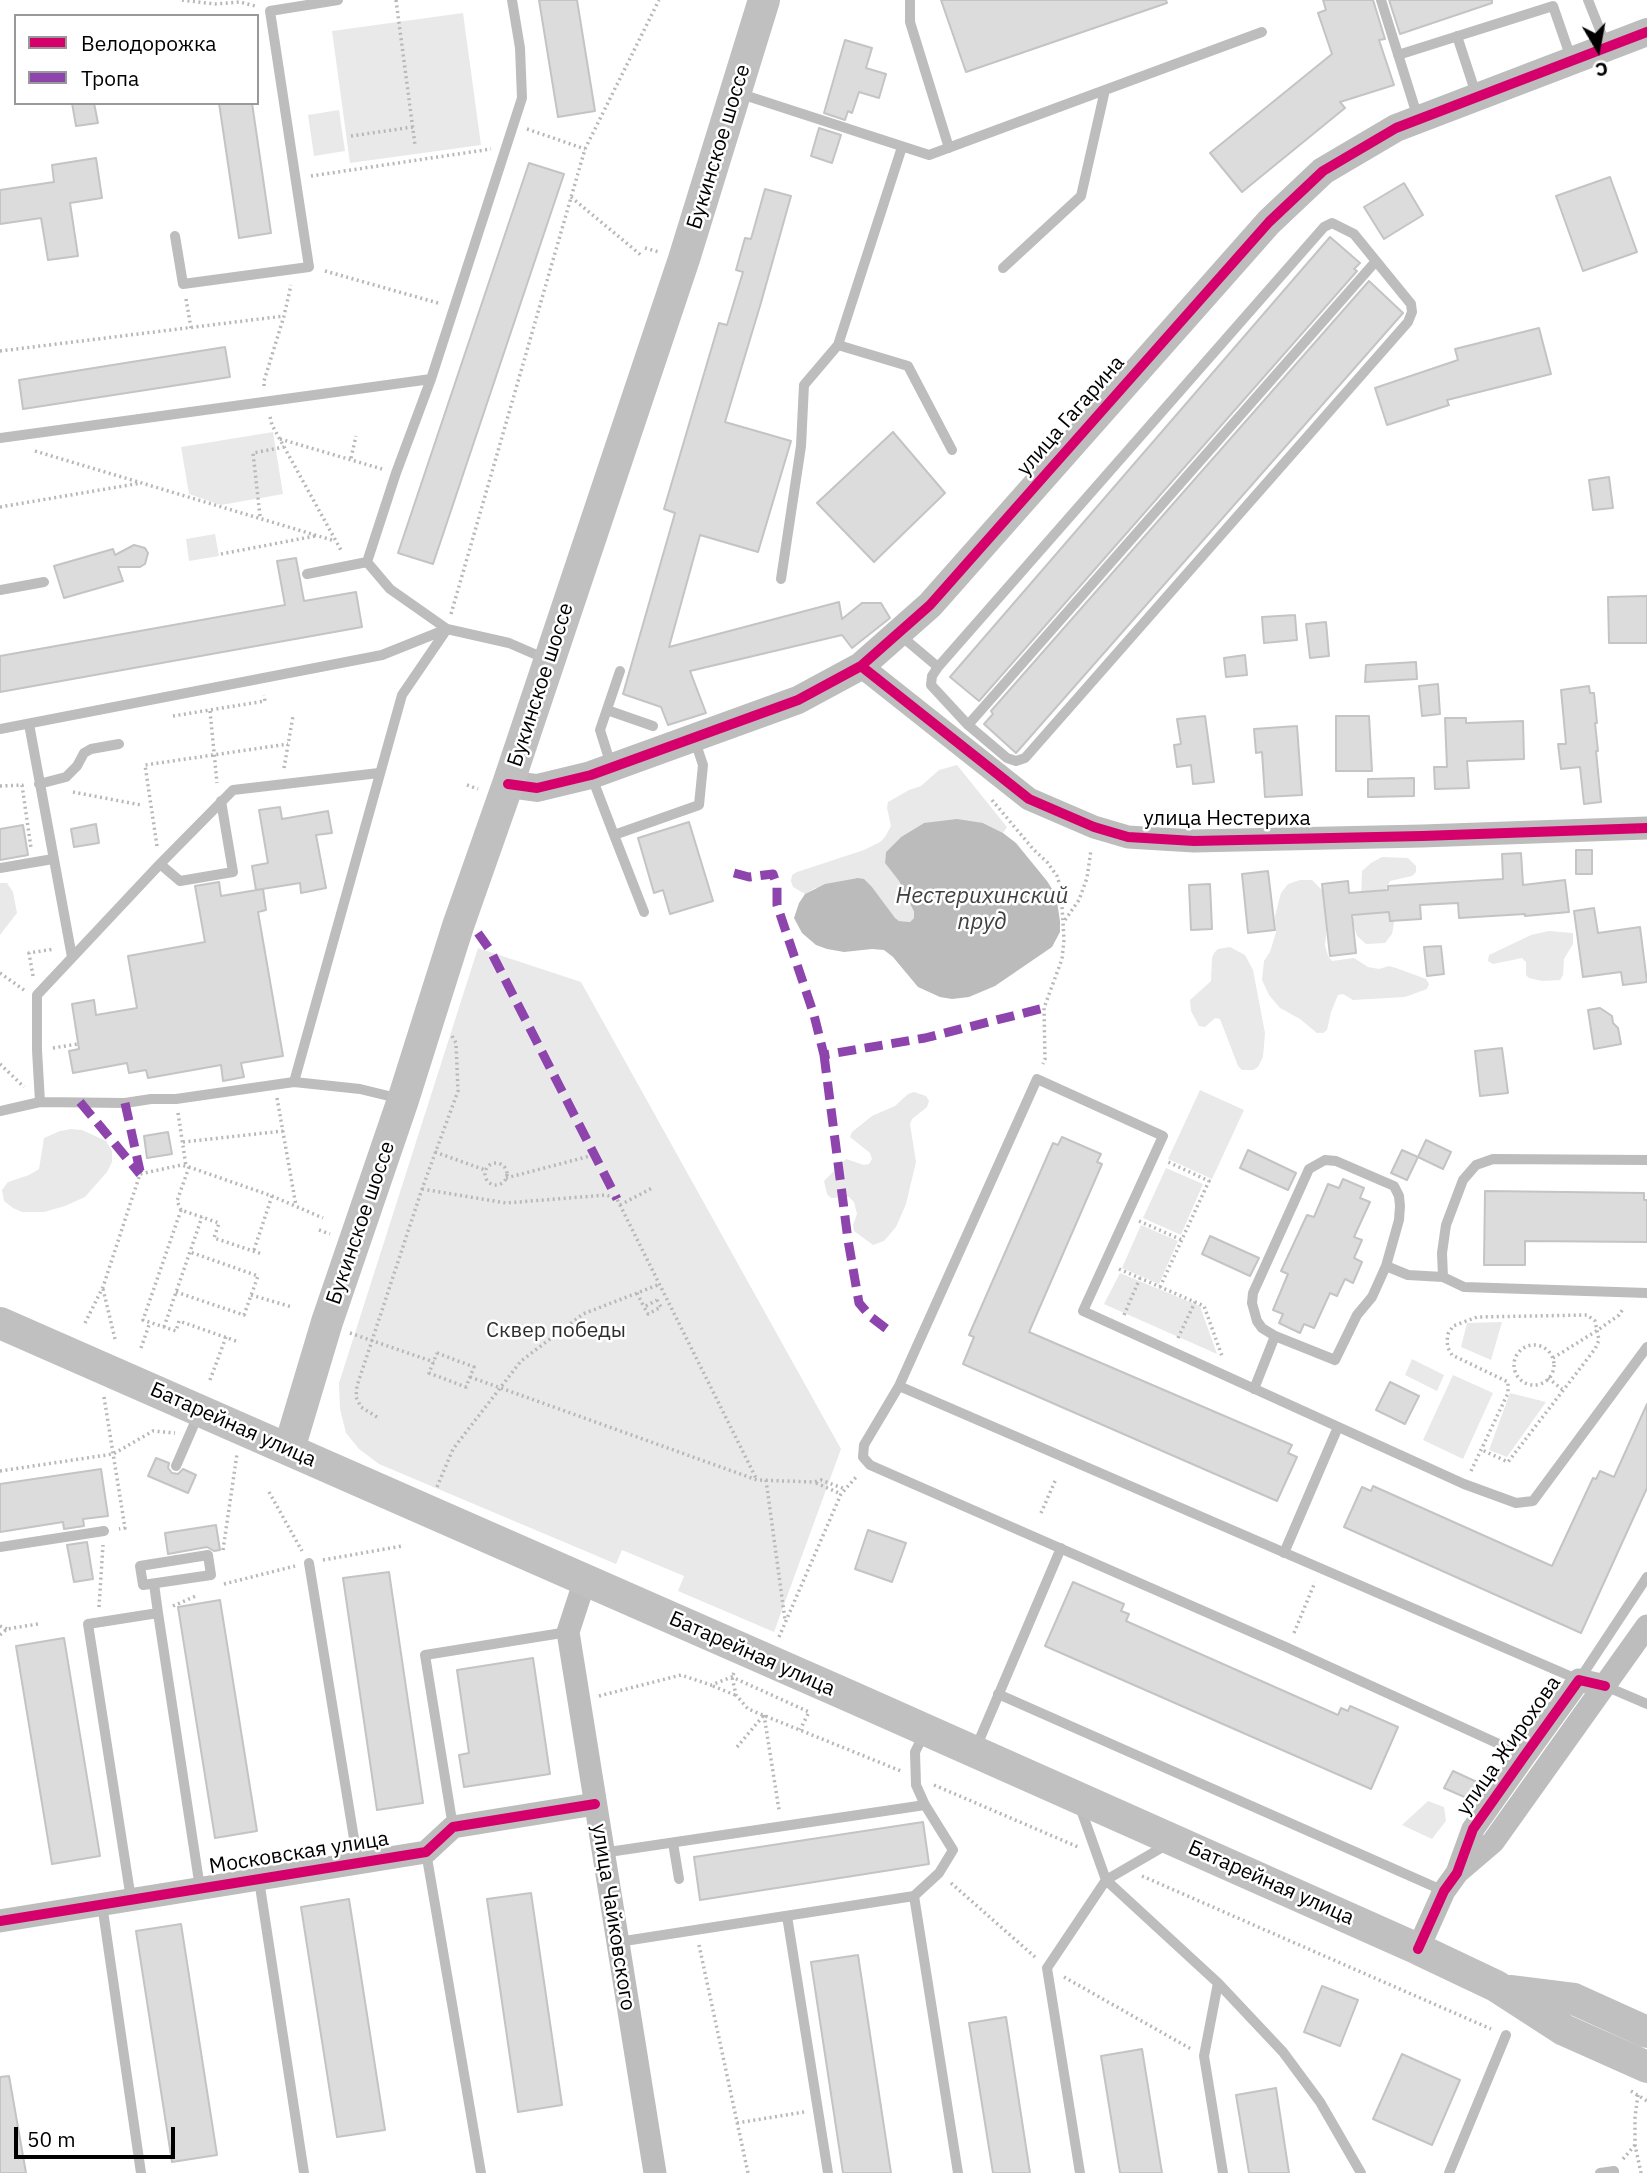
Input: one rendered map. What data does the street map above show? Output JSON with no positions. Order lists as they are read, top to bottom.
{
  "streets": {
    "main road": ["Букинское шоссе", "Батарейная улица"],
    "street": [
      "улица Гагарина",
      "улица Нестериха",
      "улица Жирохова",
      "Московская улица",
      "улица Чайковского"
    ]
  },
  "crossings": [
    ["Букинское шоссе", "улица Гагарина"],
    ["Букинское шоссе", "Батарейная улица"],
    ["улица Гагарина", "улица Нестериха"],
    ["Батарейная улица", "улица Жирохова"],
    ["Батарейная улица", "улица Чайковского"]
  ],
  "water": ["Нестерихинский пруд"],
  "parks": ["Сквер победы"],
  "legend": ["Велодорожка", "Тропа"],
  "scale_bar": "50 m",
  "north": "bottom"
}
